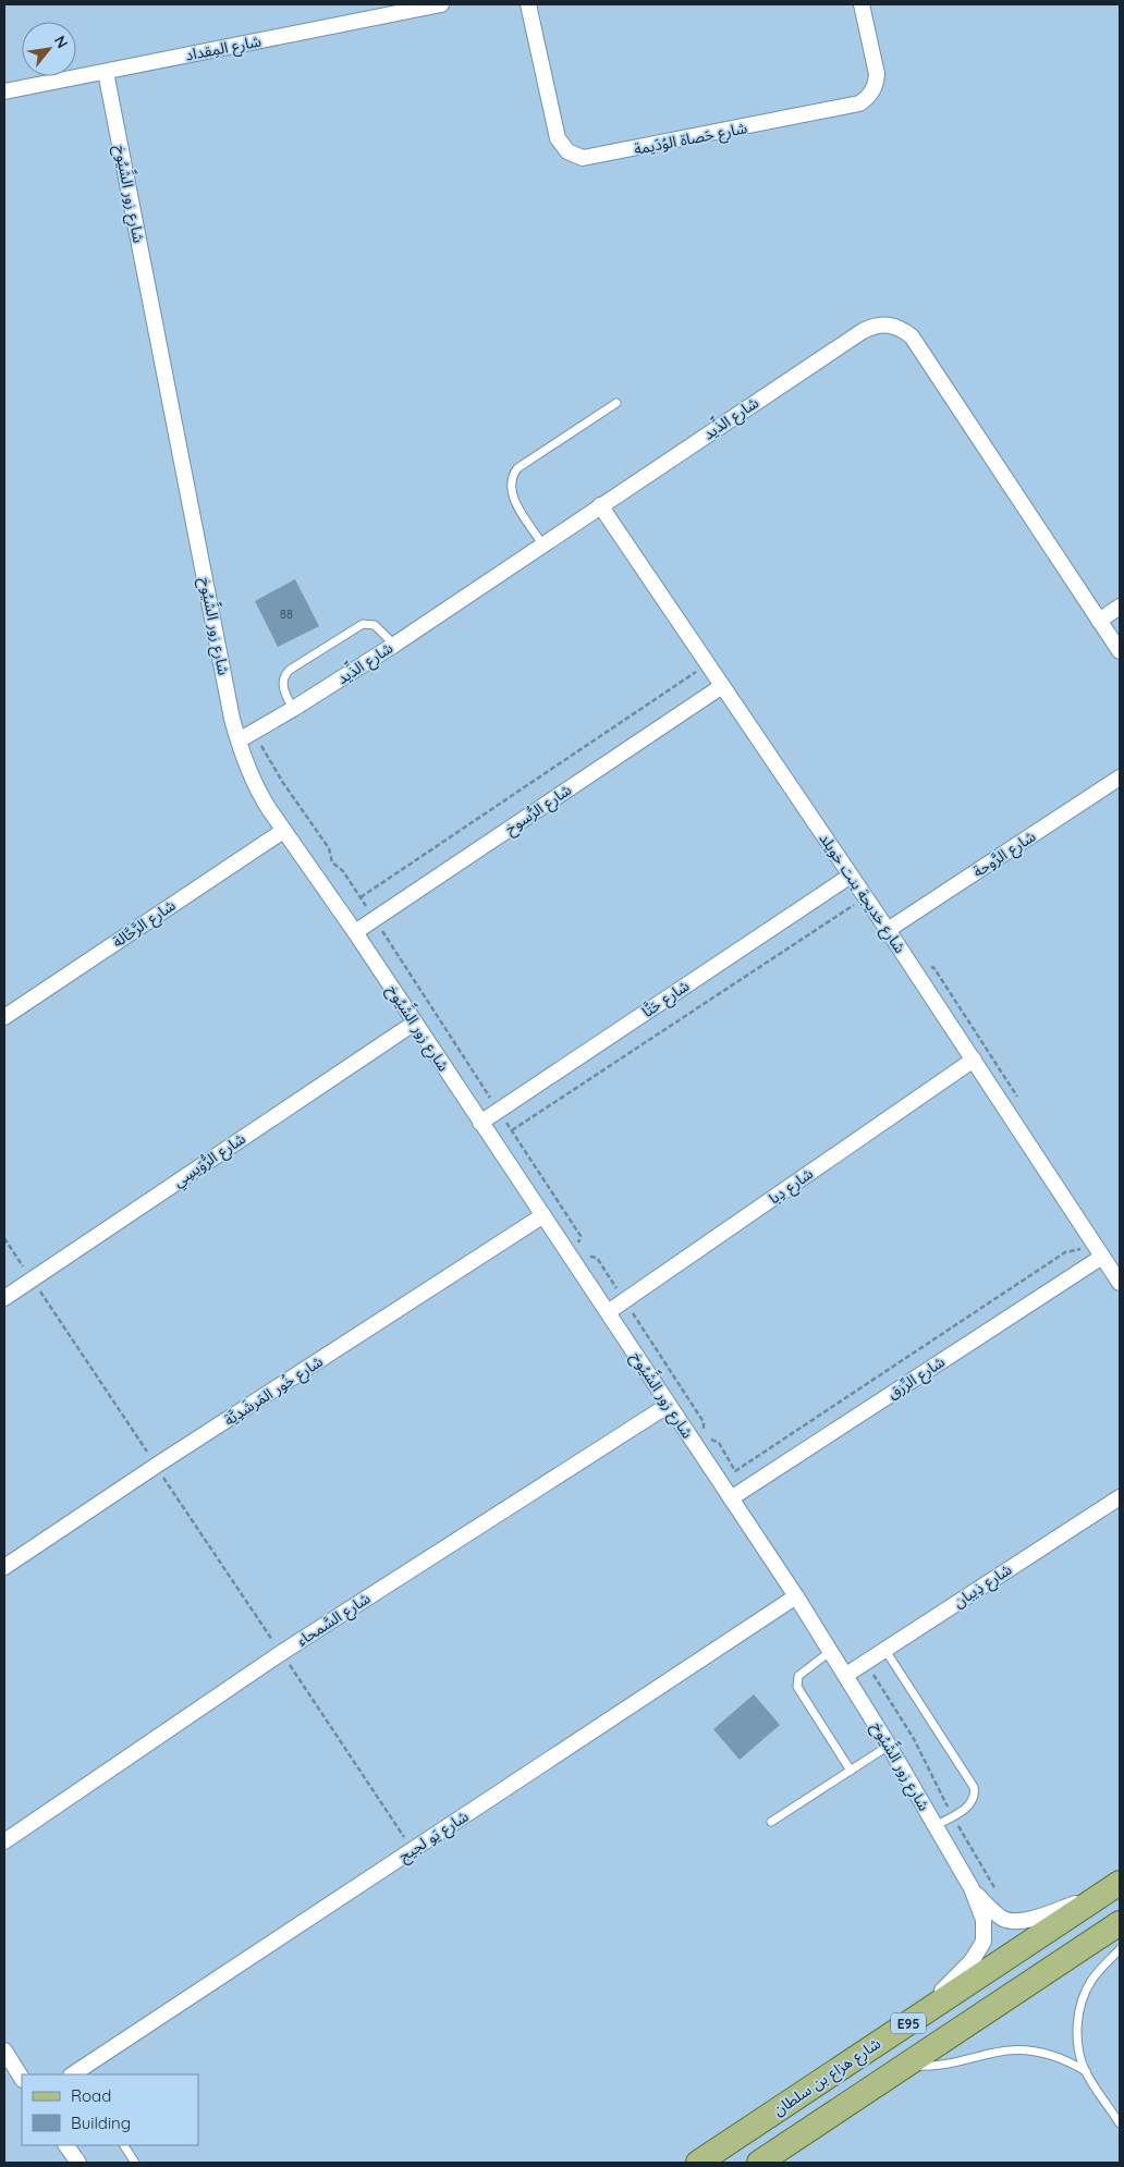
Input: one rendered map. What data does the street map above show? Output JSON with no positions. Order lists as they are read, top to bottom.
{
  "streets": {
    "main road": ["E95", "شارع هزاع بن سلطان"],
    "street": [
      "شارع المِقداد",
      "شارع حَصاة الوُدَيمة",
      "شارع زور الشِّيُوخ",
      "شارع الذِّيد",
      "شارع الرُّسوخ",
      "شارع الرَّوحة",
      "شارع خديجة بنت خويلد",
      "شارع الرَّحَّالة",
      "شارع حَتَّا",
      "شارع الرُّوَيسِي",
      "شارع دِبا",
      "شارع الرِّزق",
      "شارع خُور المَرشَدِيَّة",
      "شارع ذِيبان",
      "شارع السَّمحاء",
      "شارع يَو لجيج"
    ]
  },
  "crossings": [
    ["شارع المِقداد", "شارع زور الشِّيُوخ"],
    ["شارع زور الشِّيُوخ", "شارع الذِّيد"],
    ["شارع زور الشِّيُوخ", "شارع الرُّسوخ"],
    ["شارع زور الشِّيُوخ", "شارع الرَّحَّالة"],
    ["شارع زور الشِّيُوخ", "شارع حَتَّا"],
    ["شارع زور الشِّيُوخ", "شارع الرُّوَيسِي"],
    ["شارع زور الشِّيُوخ", "شارع دِبا"],
    ["شارع زور الشِّيُوخ", "شارع الرِّزق"],
    ["شارع زور الشِّيُوخ", "شارع خُور المَرشَدِيَّة"],
    ["شارع زور الشِّيُوخ", "شارع ذِيبان"],
    ["شارع زور الشِّيُوخ", "شارع السَّمحاء"],
    ["شارع زور الشِّيُوخ", "شارع يَو لجيج"],
    ["شارع زور الشِّيُوخ", "شارع هزاع بن سلطان"],
    ["شارع الذِّيد", "شارع خديجة بنت خويلد"],
    ["شارع الرُّسوخ", "شارع خديجة بنت خويلد"],
    ["شارع الرَّوحة", "شارع خديجة بنت خويلد"],
    ["شارع خديجة بنت خويلد", "شارع حَتَّا"],
    ["شارع خديجة بنت خويلد", "شارع دِبا"],
    ["شارع خديجة بنت خويلد", "شارع الرِّزق"]
  ],
  "house_numbers": ["88"],
  "legend": ["Road", "Building"],
  "north": "top right"
}
